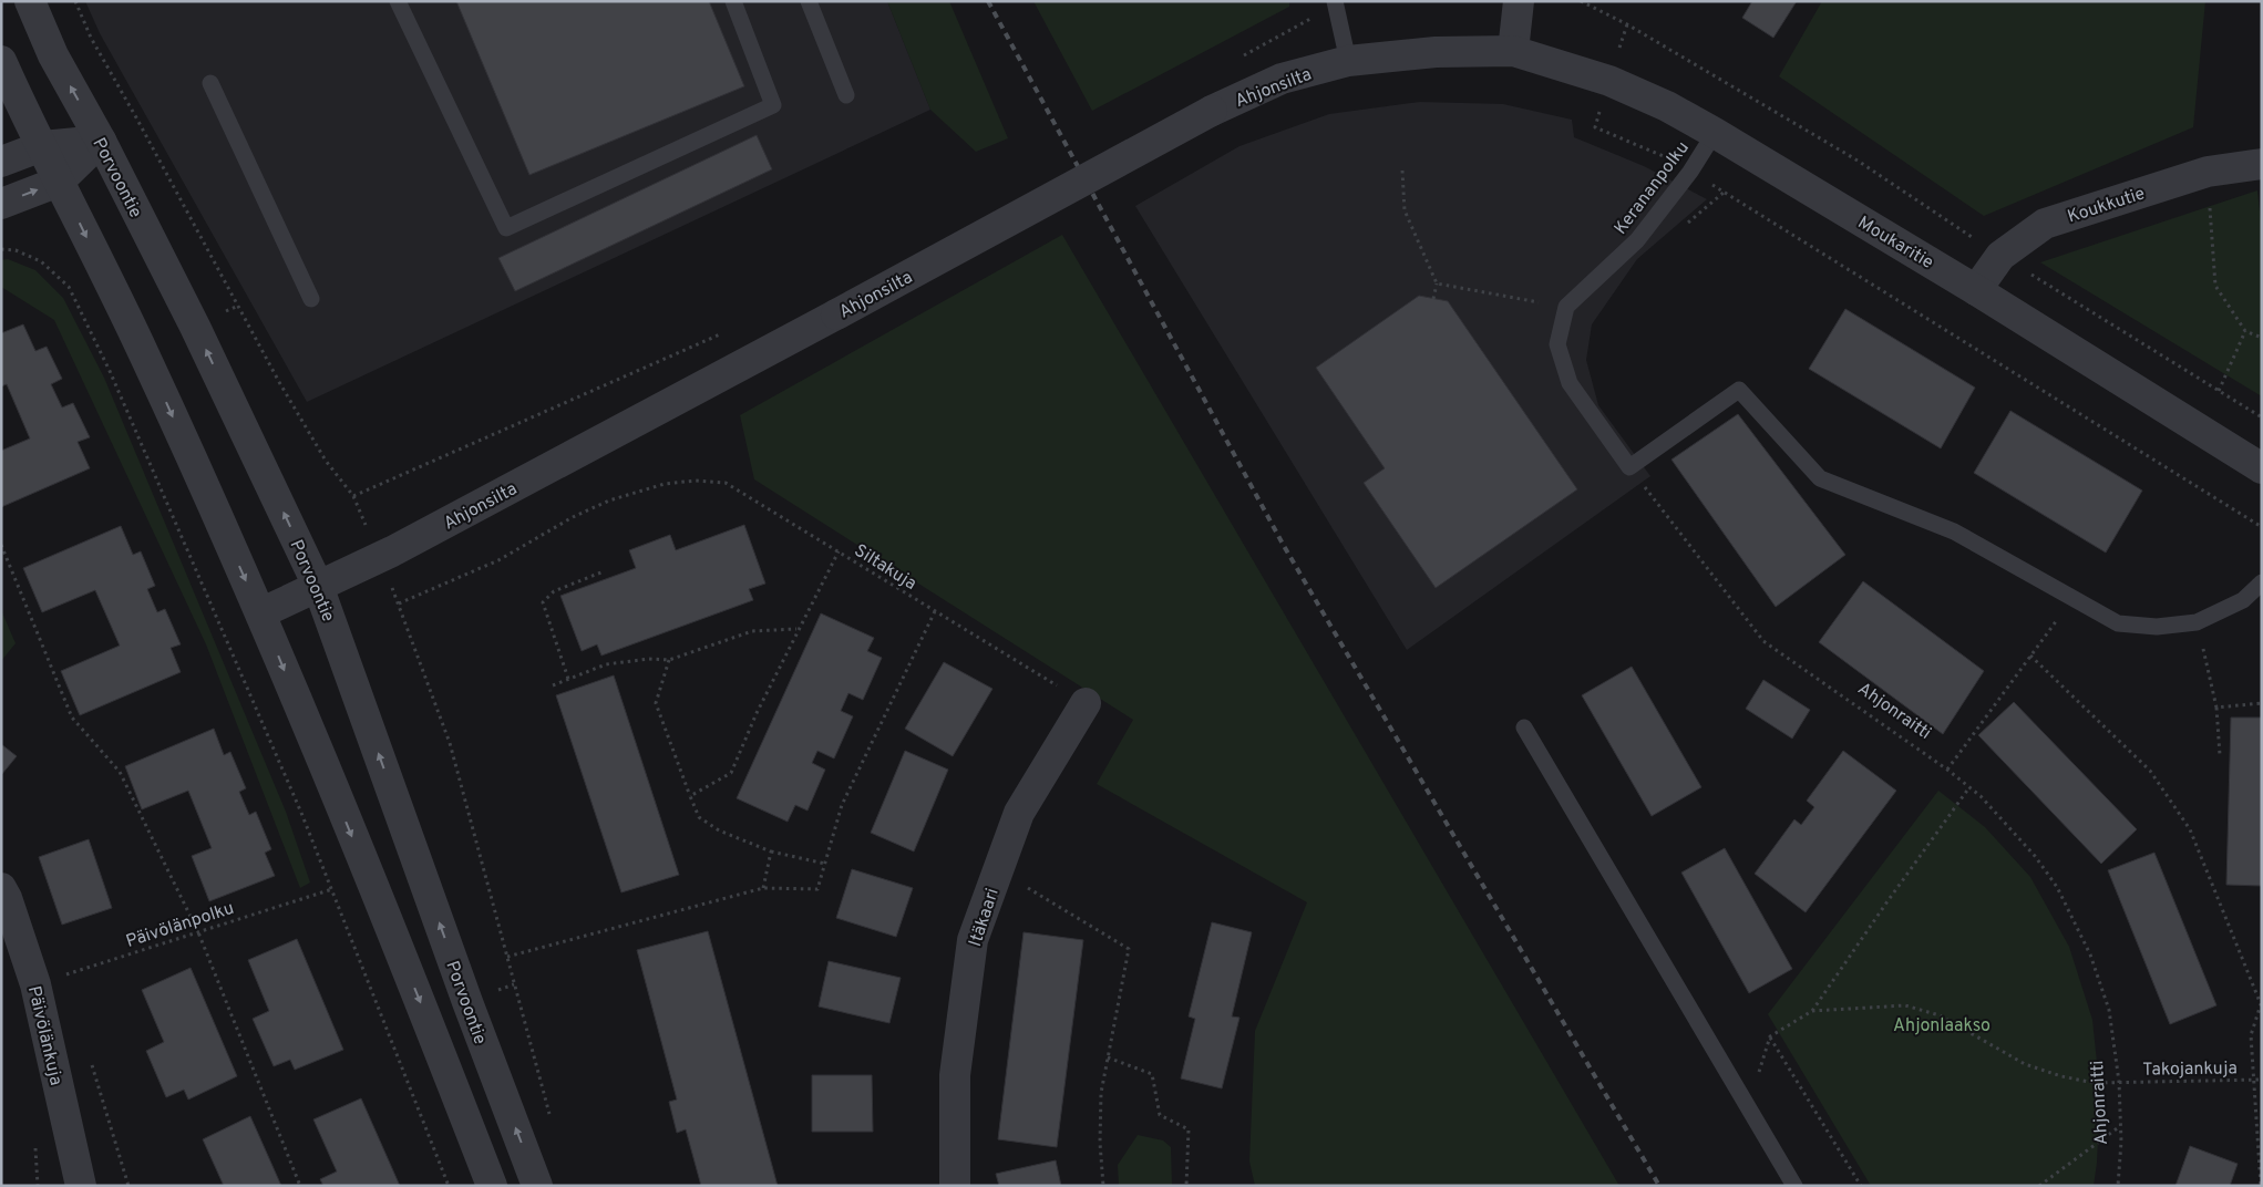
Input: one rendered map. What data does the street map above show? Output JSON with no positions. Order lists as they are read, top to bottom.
{
  "streets": {
    "street": [
      "Ahjonsilta",
      "Porvoontie",
      "Koukkutie",
      "Moukaritie",
      "Itäkaari",
      "Päivölänkuja"
    ],
    "lane": ["Kerananpolku"],
    "path": [
      "Siltakuja",
      "Ahjonraitti",
      "Päivölänpolku",
      "Takojankuja"
    ]
  },
  "crossings": [
    ["Ahjonsilta", "Porvoontie"],
    ["Ahjonsilta", "Moukaritie"],
    ["Kerananpolku", "Moukaritie"],
    ["Koukkutie", "Moukaritie"],
    ["Siltakuja", "Itäkaari"],
    ["Ahjonraitti", "Takojankuja"],
    ["Päivölänpolku", "Päivölänkuja"]
  ],
  "parks": ["Ahjonlaakso"]
}
